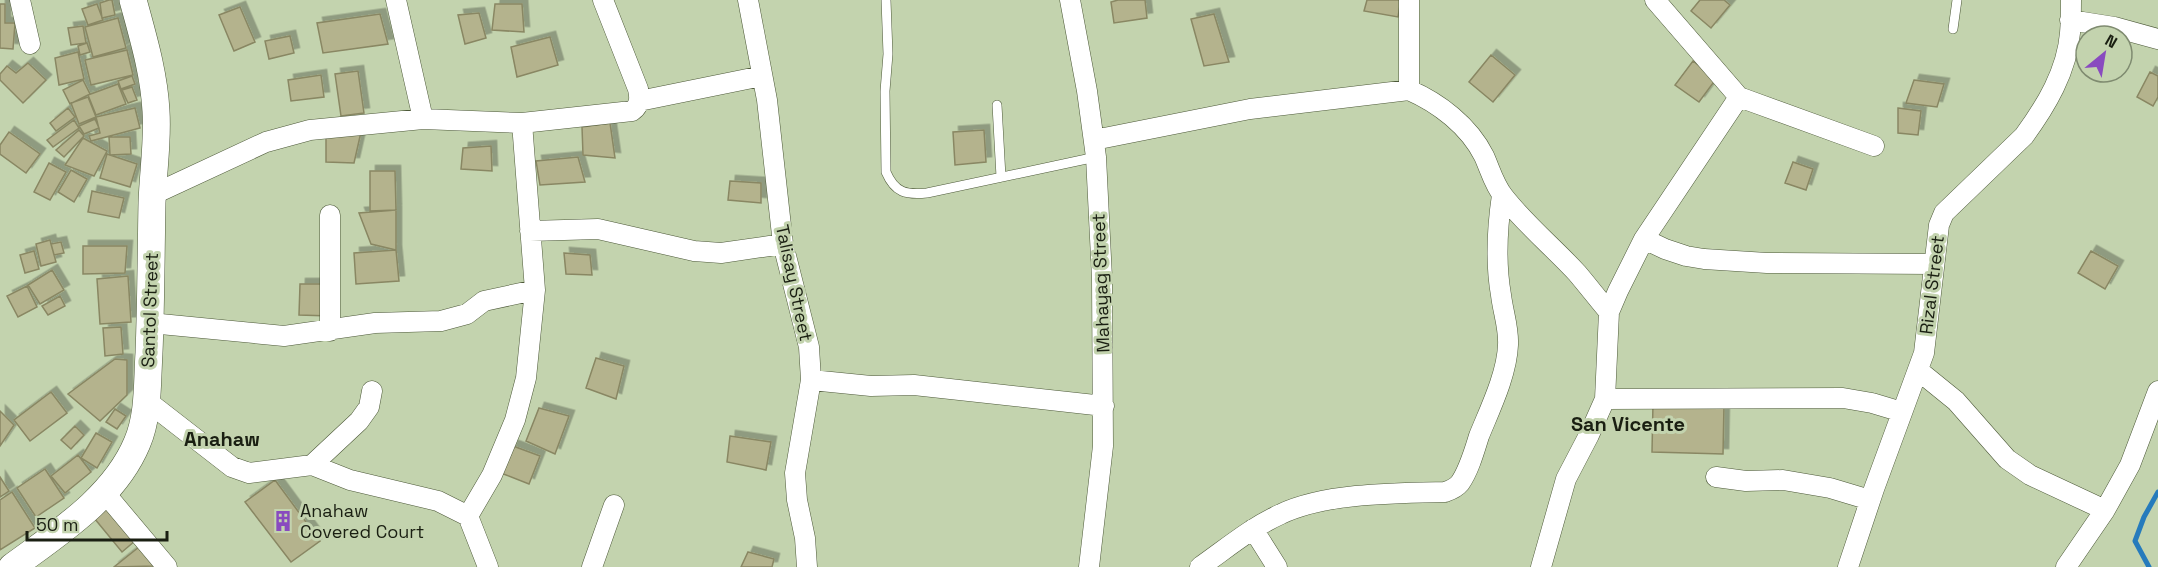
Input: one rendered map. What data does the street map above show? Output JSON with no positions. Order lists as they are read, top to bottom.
{
  "streets": {
    "main road": ["Santol Street"],
    "street": ["Talisay Street", "Mahayag Street", "Rizal Street"]
  },
  "districts": ["San Vicente", "Anahaw"],
  "places": {
    "building": ["Anahaw Covered Court"]
  },
  "scale_bar": "50 m",
  "north": "top right"
}
